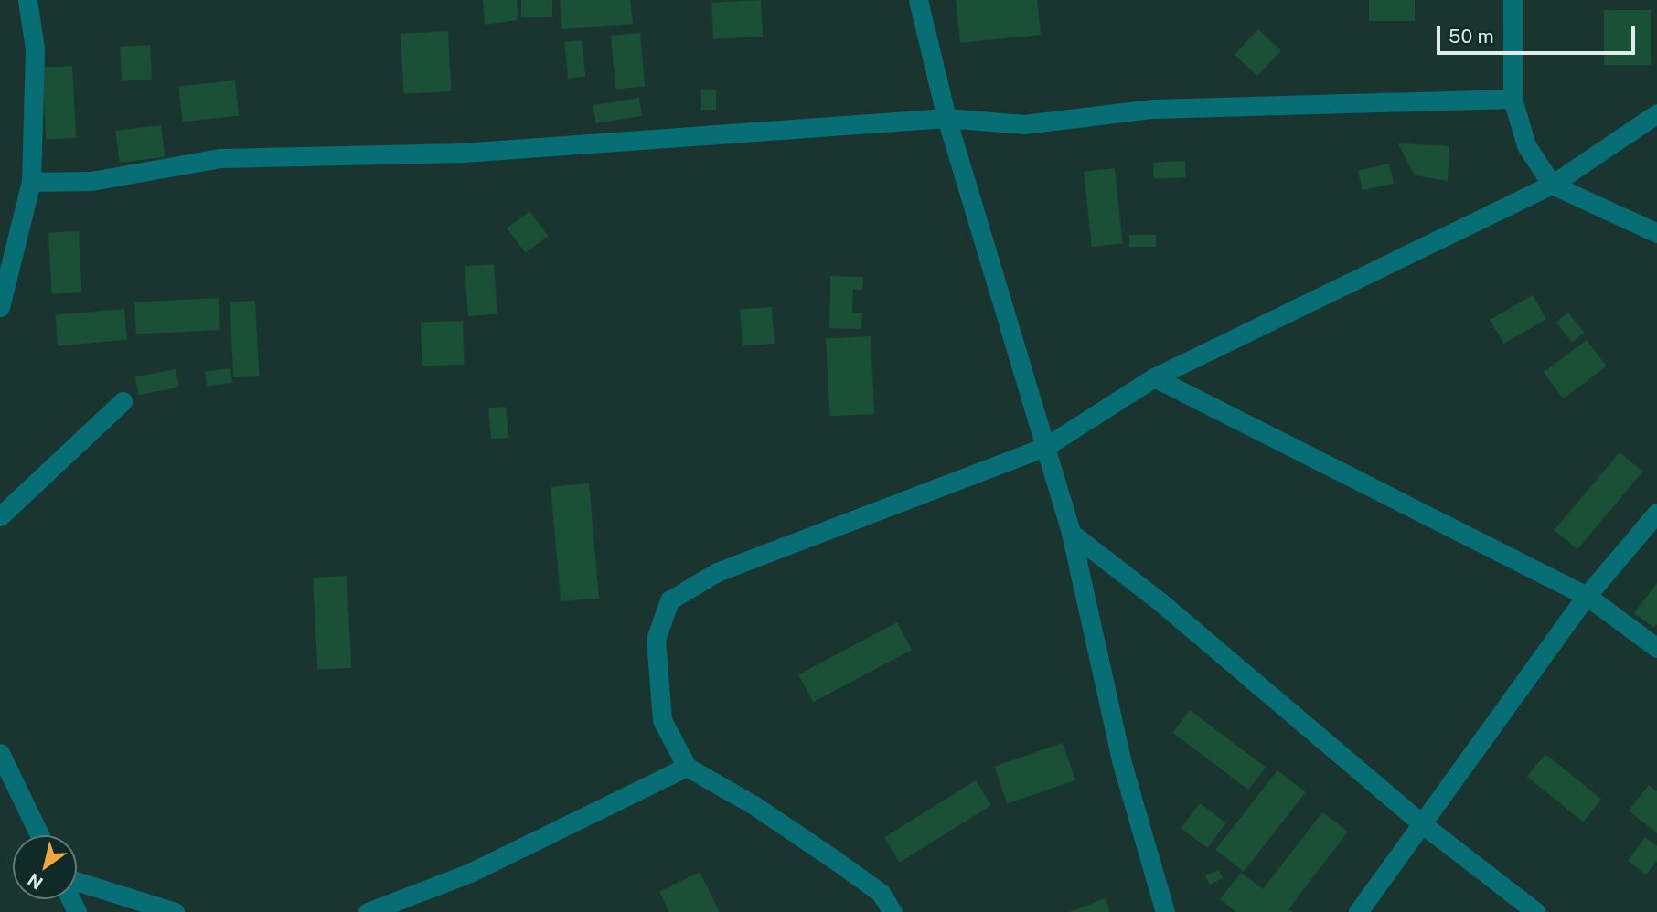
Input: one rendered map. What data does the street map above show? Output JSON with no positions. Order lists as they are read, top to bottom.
{
  "scale_bar": "50 m",
  "north": "bottom left"
}
